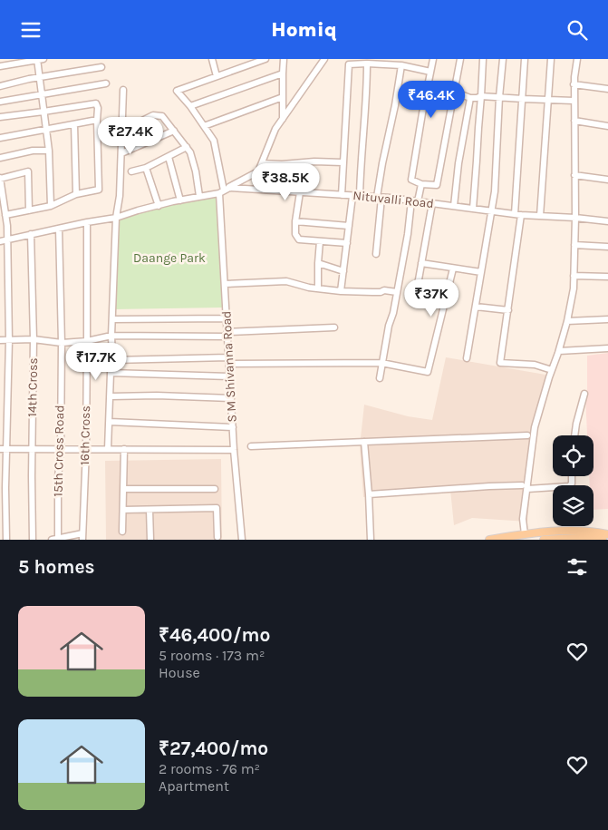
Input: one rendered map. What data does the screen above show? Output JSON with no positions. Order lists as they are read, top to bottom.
{
  "streets": {
    "street": [
      "Nituvalli Road",
      "S M Shivanna Road",
      "14th Cross",
      "16th Cross",
      "15th Cross Road"
    ]
  },
  "crossings": [
    ["Nituvalli Road", "S M Shivanna Road"],
    ["Nituvalli Road", "14th Cross"],
    ["Nituvalli Road", "16th Cross"],
    ["Nituvalli Road", "15th Cross Road"]
  ],
  "parks": ["Daange Park"],
  "page": {
    "header": "Homiq",
    "price": [
      "₹46.4K",
      "₹27.4K",
      "₹38.5K",
      "₹37K",
      "₹17.7K"
    ],
    "heading": "5 homes",
    "list": [
      {
        "name": "₹46,400/mo",
        "note": "5 rooms · 173 m² · House"
      },
      {
        "name": "₹27,400/mo",
        "note": "2 rooms · 76 m² · Apartment"
      }
    ]
  }
}
